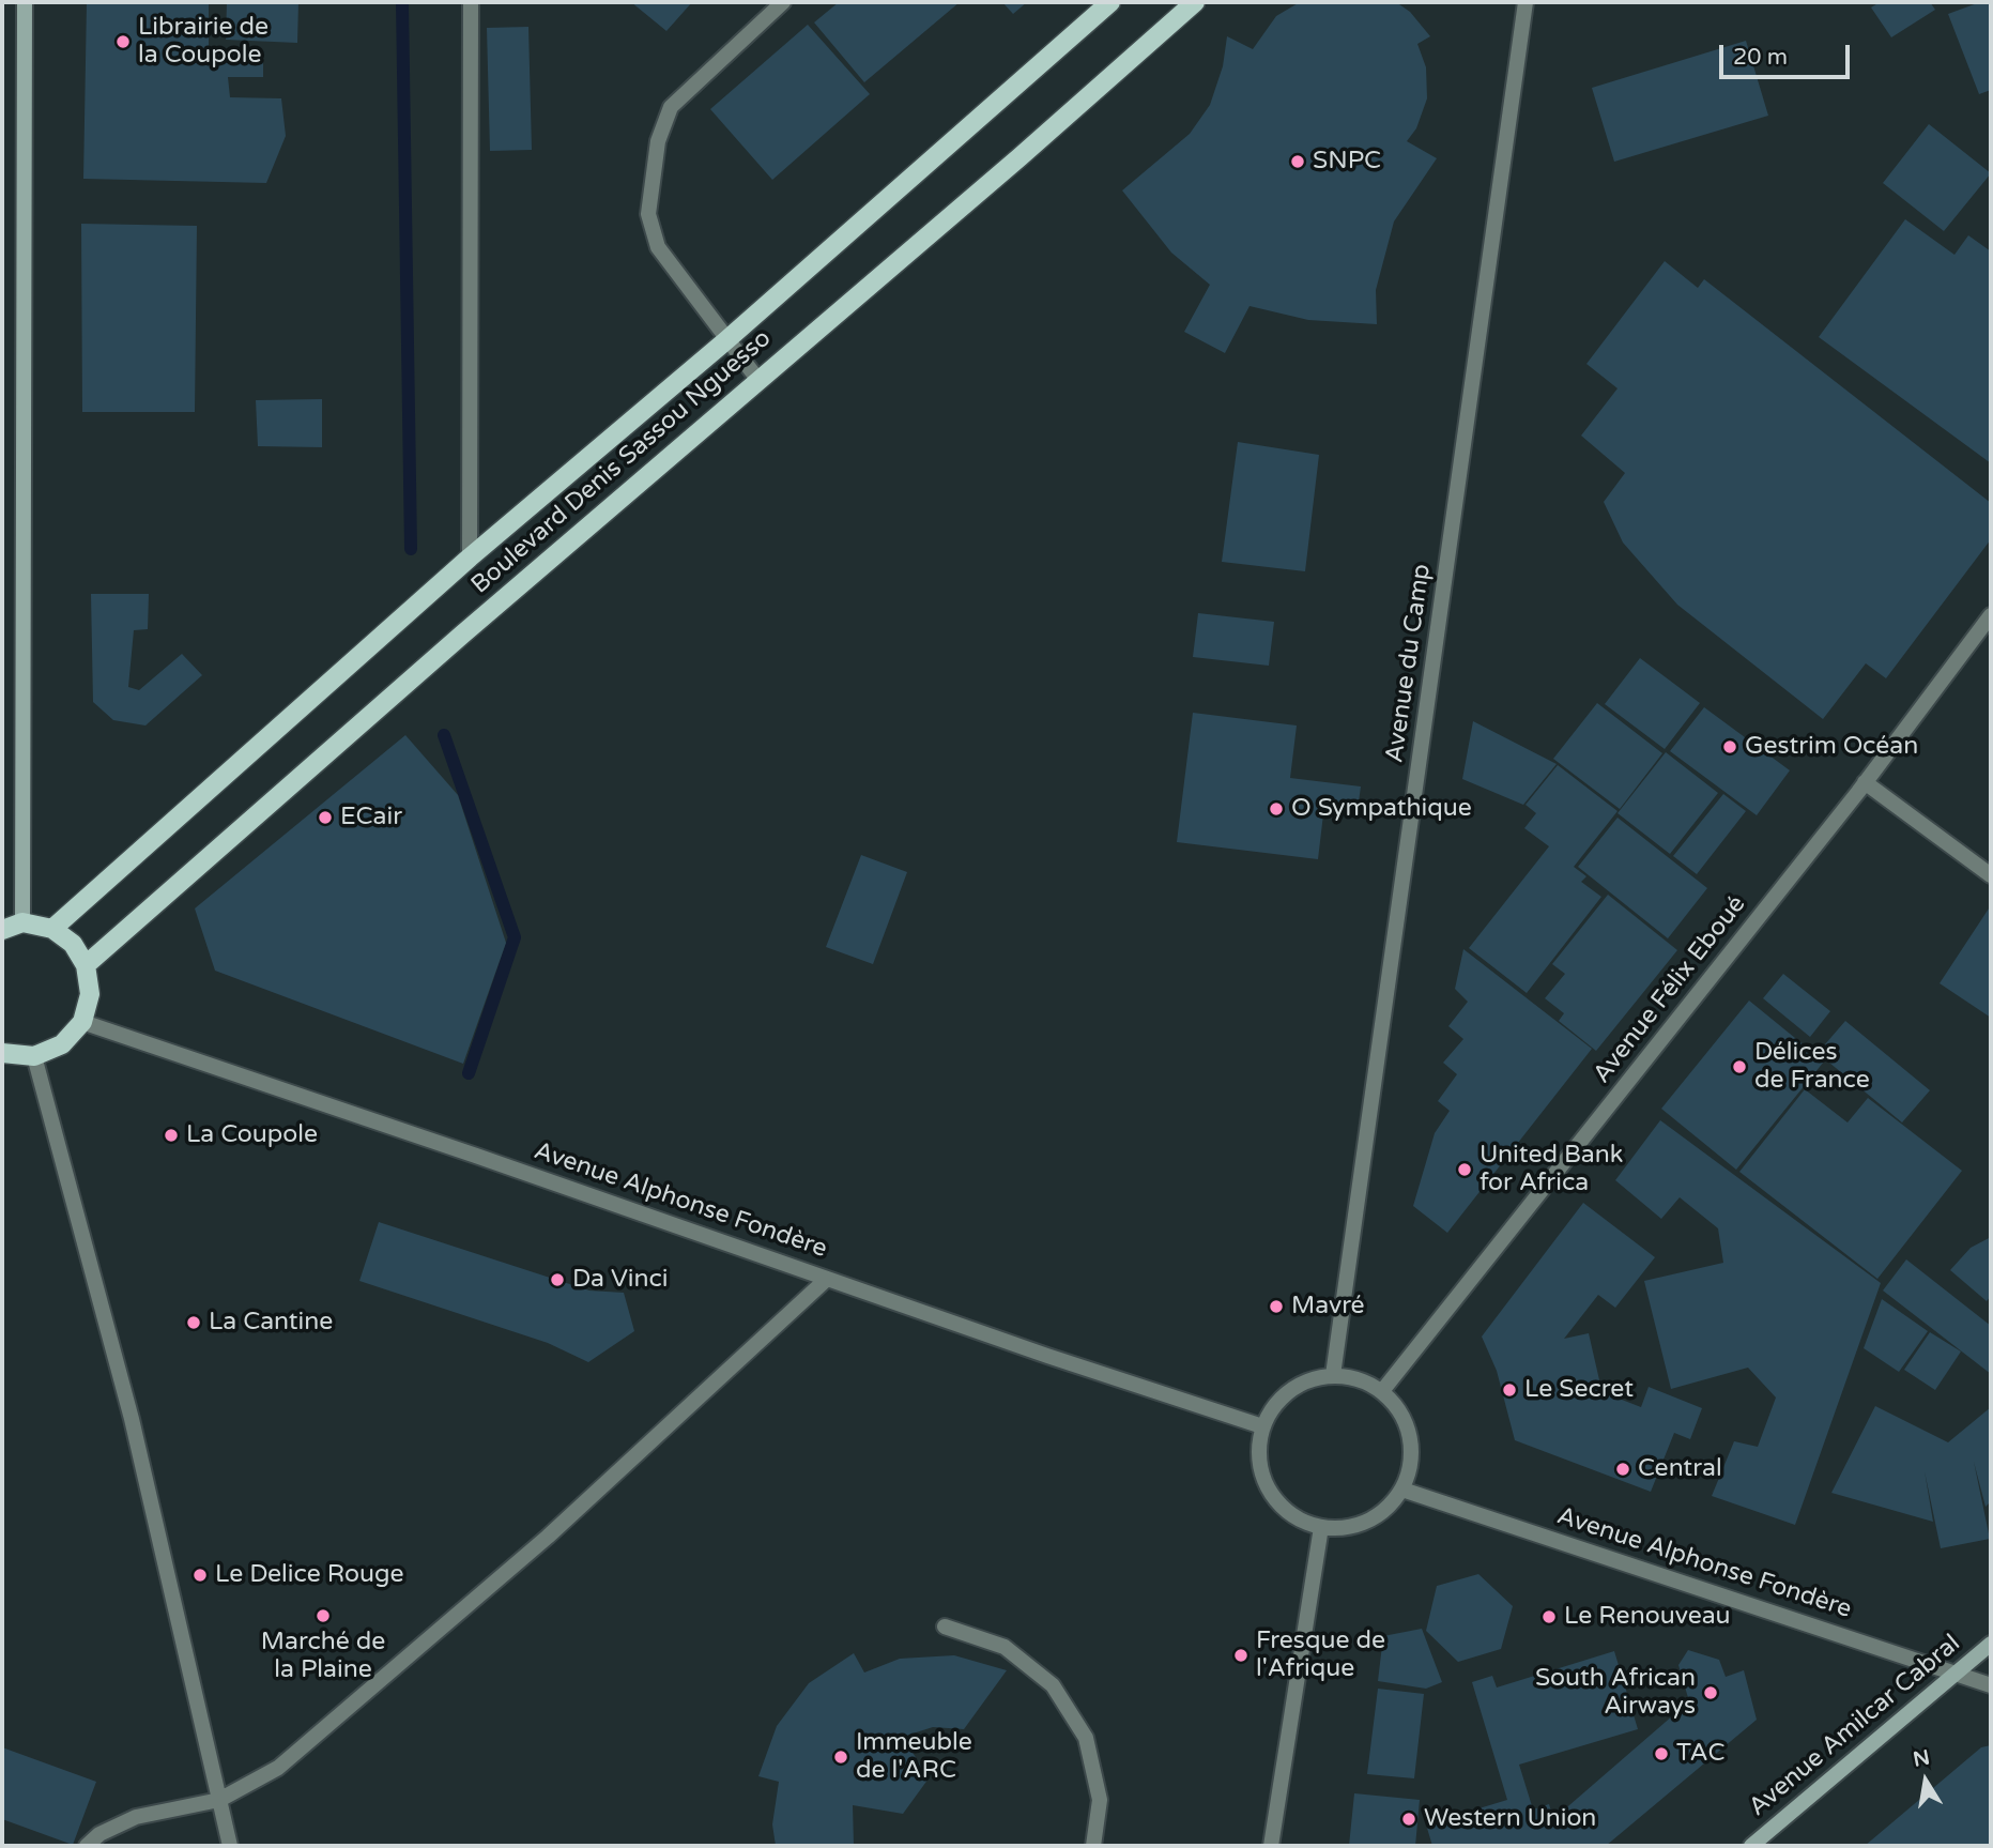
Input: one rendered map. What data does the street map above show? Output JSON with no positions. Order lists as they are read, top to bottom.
{
  "streets": {
    "main road": ["Boulevard Denis Sassou Nguesso", "Avenue Amilcar Cabral"],
    "street": ["Avenue du Camp", "Avenue Félix Eboué", "Avenue Alphonse Fondère"]
  },
  "crossings": [
    ["Avenue du Camp", "Avenue Félix Eboué"],
    ["Avenue du Camp", "Avenue Alphonse Fondère"],
    ["Avenue Félix Eboué", "Avenue Alphonse Fondère"],
    ["Avenue Alphonse Fondère", "Avenue Amilcar Cabral"]
  ],
  "places": [
    "Librairie de la Coupole",
    "SNPC",
    "Gestrim Océan",
    "O Sympathique",
    "ECair",
    "Délices de France",
    "La Coupole",
    "United Bank for Africa",
    "Da Vinci",
    "Mavré",
    "La Cantine",
    "Le Secret",
    "Central",
    "Le Delice Rouge",
    "Marché de la Plaine",
    "Le Renouveau",
    "Fresque de l'Afrique",
    "South African Airways",
    "TAC",
    "Immeuble de l'ARC",
    "Western Union"
  ],
  "scale_bar": "20 m",
  "north": "top"
}
